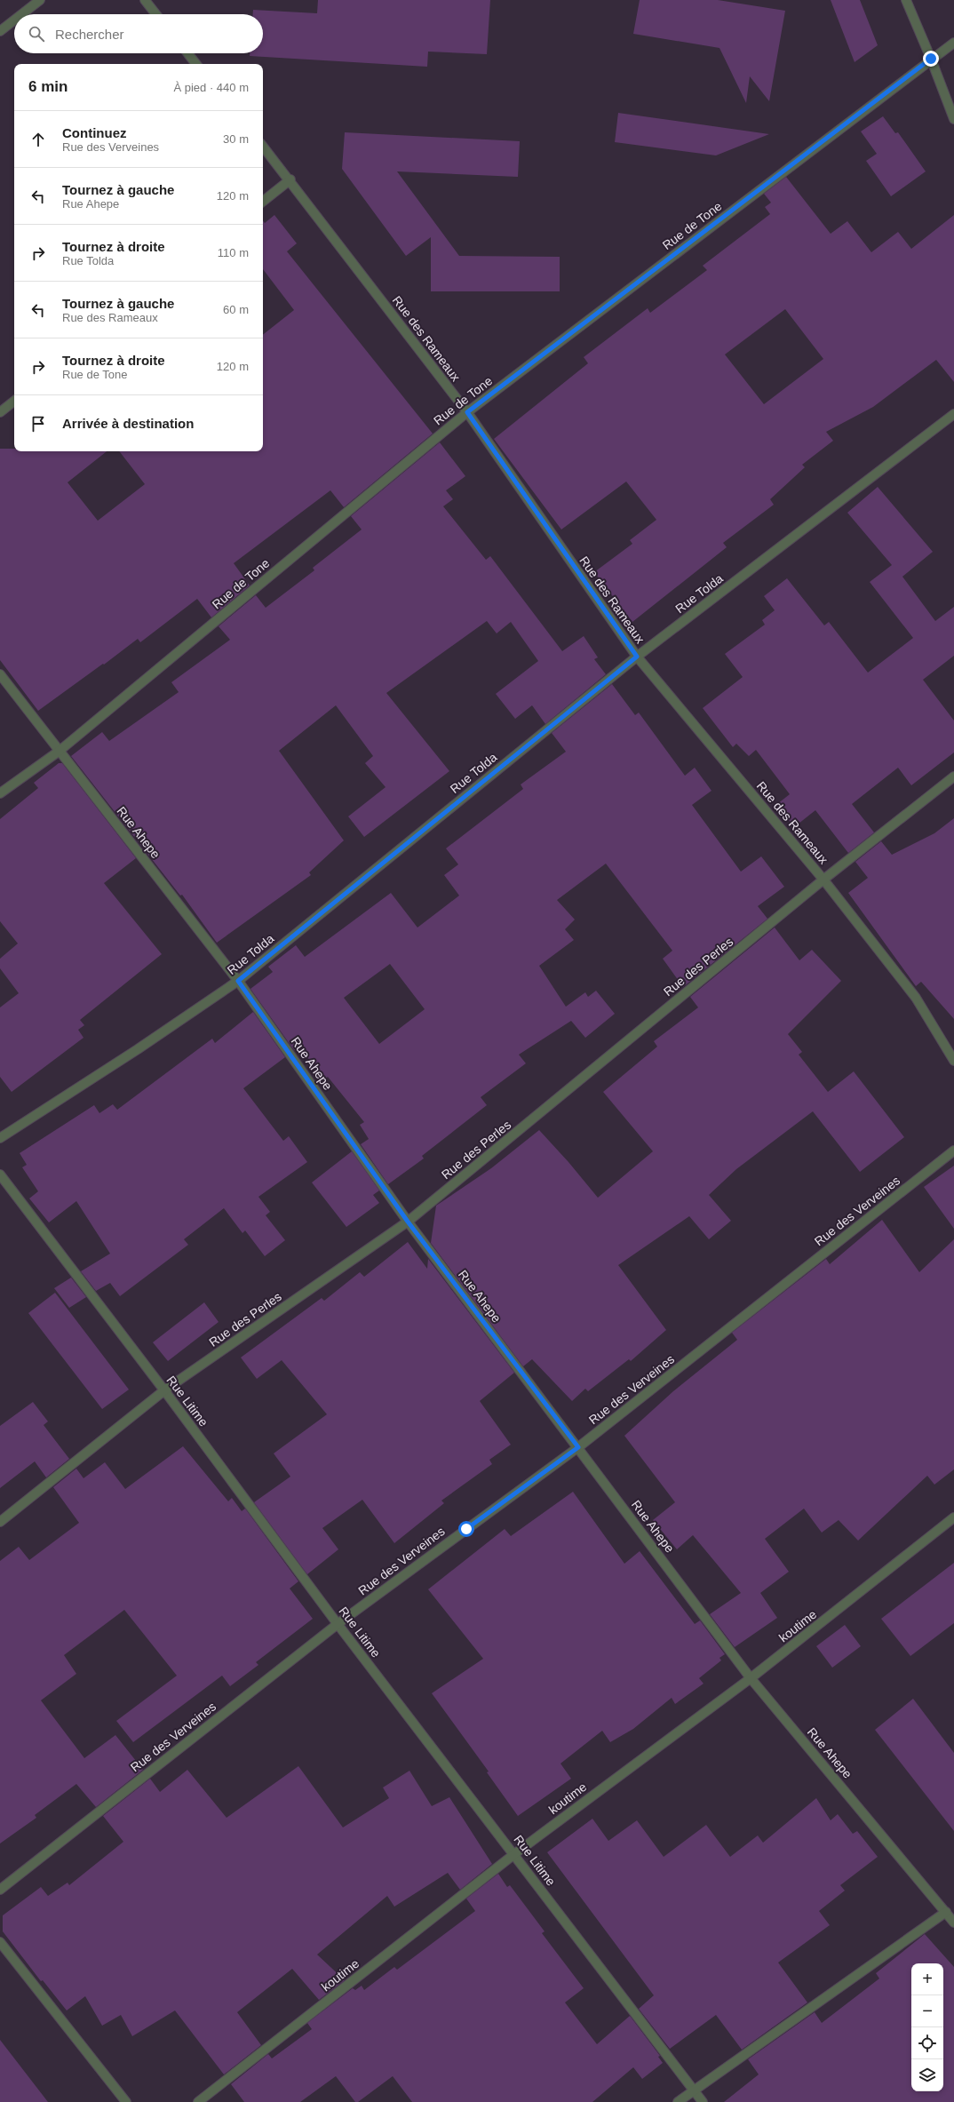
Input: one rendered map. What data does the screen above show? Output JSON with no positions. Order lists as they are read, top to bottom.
{
  "streets": {
    "street": [
      "Rue de Tone",
      "Rue des Rameaux",
      "Rue Tolda",
      "Rue Ahepe",
      "Rue des Perles",
      "Rue des Verveines",
      "Rue Litime",
      "koutime"
    ]
  },
  "crossings": [
    ["Rue de Tone", "Rue des Rameaux"],
    ["Rue de Tone", "Rue Ahepe"],
    ["Rue des Rameaux", "Rue Tolda"],
    ["Rue des Rameaux", "Rue des Perles"],
    ["Rue Tolda", "Rue Ahepe"],
    ["Rue Ahepe", "Rue des Perles"],
    ["Rue Ahepe", "Rue des Verveines"],
    ["Rue Ahepe", "koutime"],
    ["Rue des Perles", "Rue Litime"],
    ["Rue des Verveines", "Rue Litime"],
    ["Rue Litime", "koutime"]
  ],
  "page": {
    "search": "Rechercher",
    "heading": ["6 min", "À pied · 440 m"],
    "list": [
      ["Continuez", "Rue des Verveines", "30 m"],
      ["Tournez à gauche", "Rue Ahepe", "120 m"],
      ["Tournez à droite", "Rue Tolda", "110 m"],
      ["Tournez à gauche", "Rue des Rameaux", "60 m"],
      ["Tournez à droite", "Rue de Tone", "120 m"],
      "Arrivée à destination"
    ],
    "map_buttons": ["+", "−"]
  }
}
